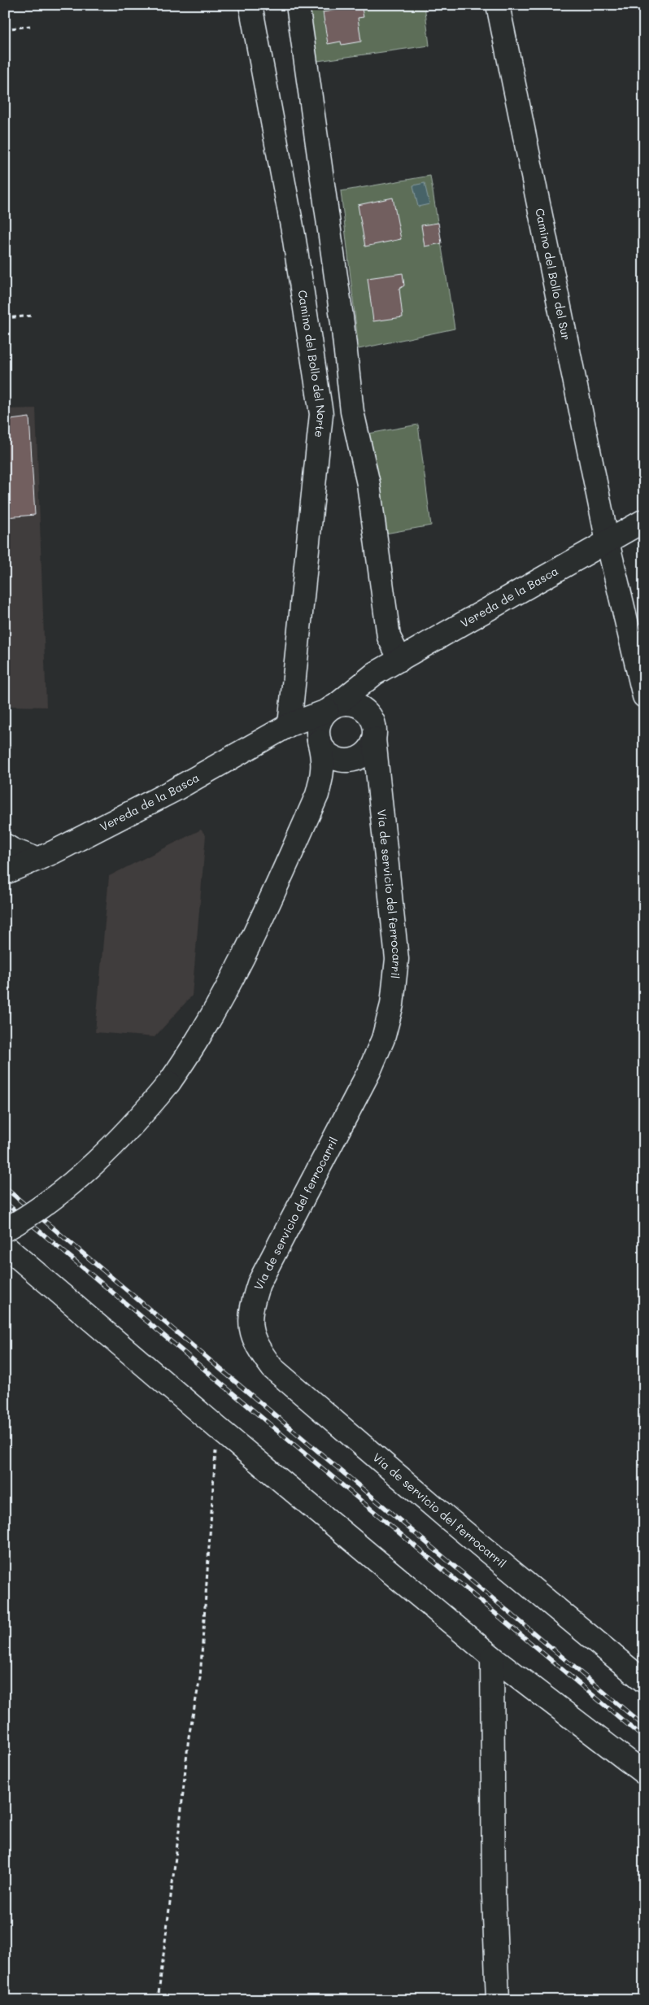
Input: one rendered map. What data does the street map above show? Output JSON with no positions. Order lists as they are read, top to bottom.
{
  "streets": {
    "street": [
      "Camino del Bollo del Sur",
      "Camino del Bollo del Norte",
      "Vereda de la Basca",
      "Vía de servicio del ferrocarril"
    ]
  },
  "crossings": [
    ["Camino del Bollo del Sur", "Vereda de la Basca"],
    ["Camino del Bollo del Norte", "Vereda de la Basca"],
    ["Vereda de la Basca", "Vía de servicio del ferrocarril"]
  ]
}
